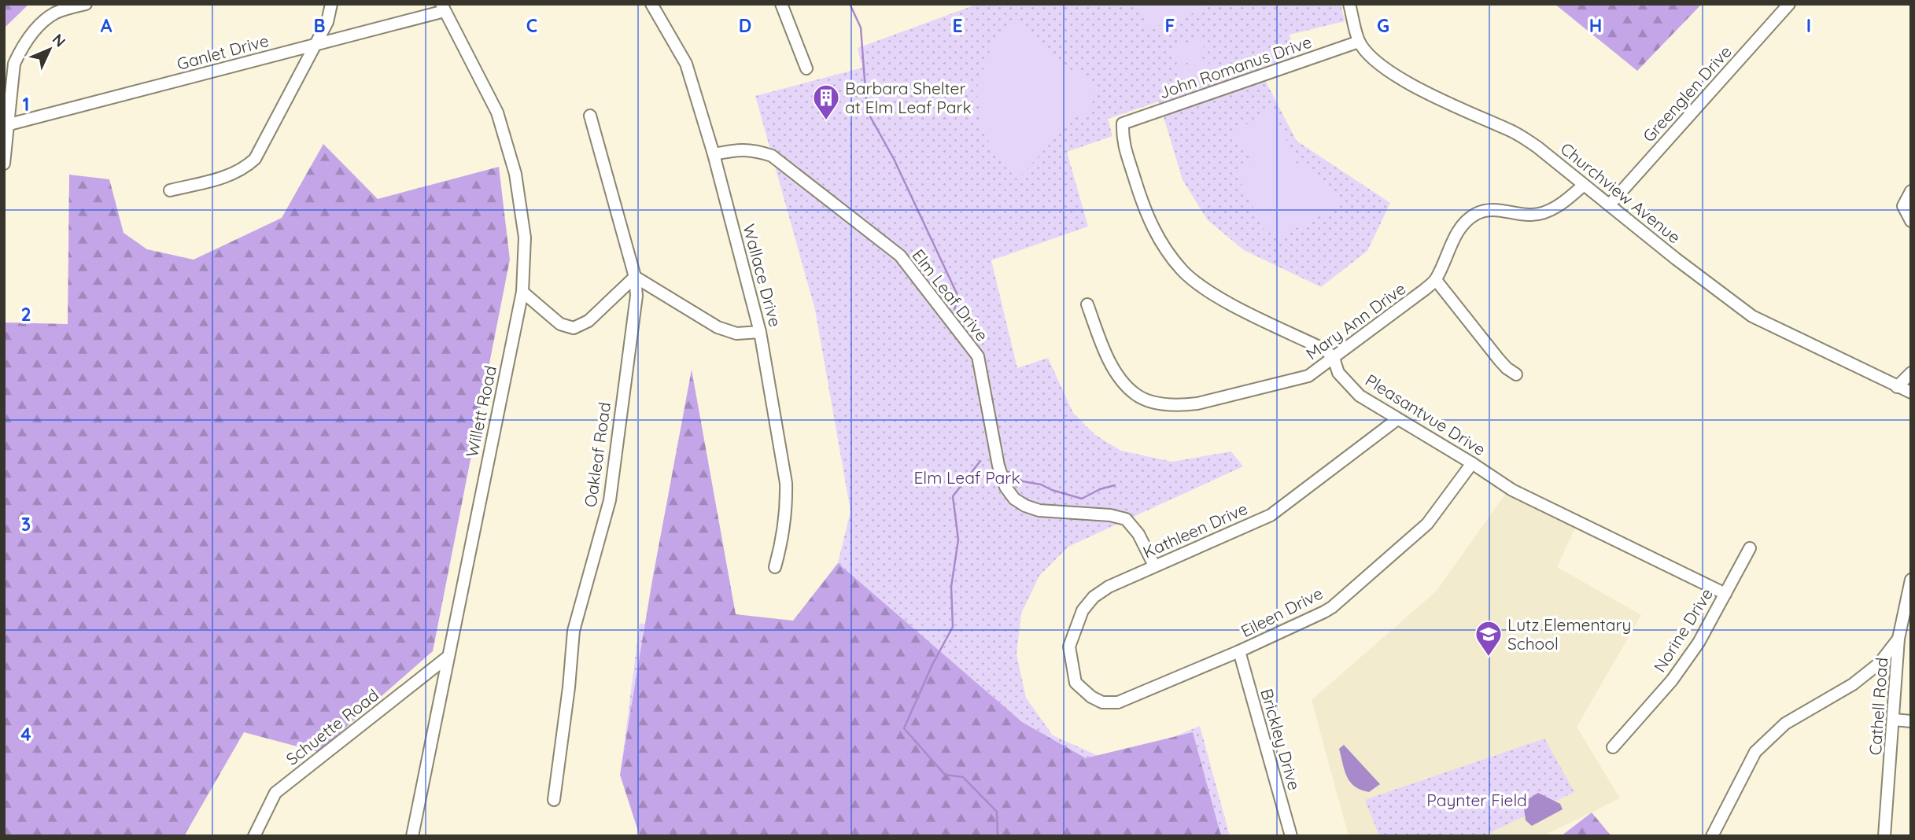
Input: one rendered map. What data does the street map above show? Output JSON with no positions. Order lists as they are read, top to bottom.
{
  "streets": {
    "street": [
      "Ganlet Drive",
      "John Romanus Drive",
      "Greenglen Drive",
      "Churchview Avenue",
      "Wallace Drive",
      "Elm Leaf Drive",
      "Mary Ann Drive",
      "Willett Road",
      "Pleasantvue Drive",
      "Oakleaf Road",
      "Kathleen Drive",
      "Eileen Drive",
      "Norine Drive",
      "Cathell Road",
      "Schuette Road",
      "Brickley Drive"
    ]
  },
  "crossings": [
    ["Ganlet Drive", "Willett Road"],
    ["John Romanus Drive", "Churchview Avenue"],
    ["John Romanus Drive", "Pleasantvue Drive"],
    ["Greenglen Drive", "Churchview Avenue"],
    ["Churchview Avenue", "Mary Ann Drive"],
    ["Wallace Drive", "Elm Leaf Drive"],
    ["Elm Leaf Drive", "Kathleen Drive"],
    ["Mary Ann Drive", "Pleasantvue Drive"],
    ["Willett Road", "Schuette Road"],
    ["Pleasantvue Drive", "Kathleen Drive"],
    ["Pleasantvue Drive", "Eileen Drive"],
    ["Pleasantvue Drive", "Norine Drive"],
    ["Kathleen Drive", "Eileen Drive"],
    ["Eileen Drive", "Brickley Drive"]
  ],
  "parks": ["Elm Leaf Park", "Paynter Field"],
  "places": {
    "building": ["Barbara Shelter at Elm Leaf Park"],
    "school or university": ["Lutz Elementary School"]
  },
  "north": "top right",
  "grid": {
    "columns": [
      "A",
      "B",
      "C",
      "D",
      "E",
      "F",
      "G",
      "H",
      "I"
    ],
    "rows": [
      "1",
      "2",
      "3",
      "4"
    ]
  }
}
